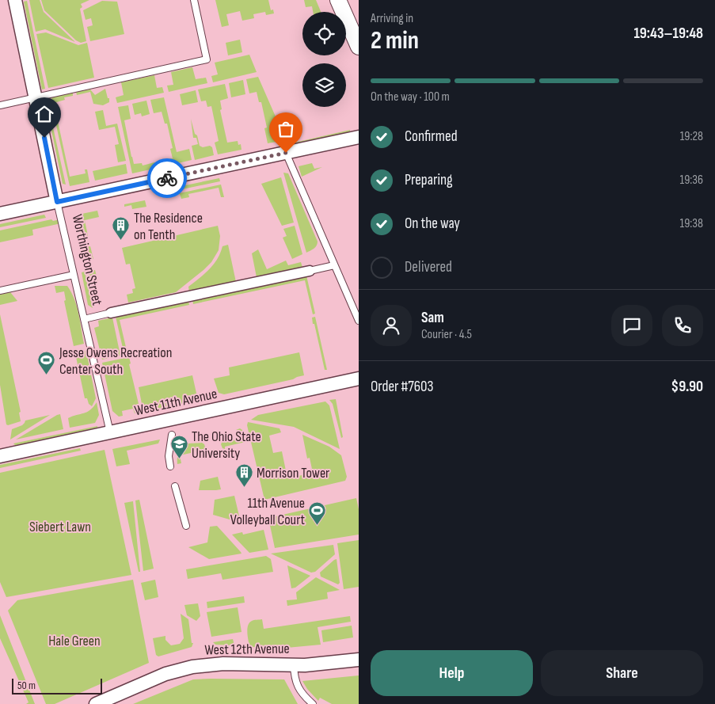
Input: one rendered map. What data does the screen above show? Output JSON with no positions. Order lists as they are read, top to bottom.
{
  "streets": {
    "street": ["Worthington Street", "West 11th Avenue", "West 12th Avenue"]
  },
  "crossings": [
    ["Worthington Street", "West 11th Avenue"]
  ],
  "parks": ["Siebert Lawn", "Hale Green"],
  "places": {
    "building": ["The Residence on Tenth", "Morrison Tower"],
    "sports": ["Jesse Owens Recreation Center South", "11th Avenue Volleyball Court"],
    "school or university": ["The Ohio State University"]
  },
  "scale_bar": "50 m",
  "page": {
    "heading": ["2 min", "Arriving in", "19:43–19:48"],
    "panel": [
      "Sam",
      "Courier · 4.5",
      "Order #7603",
      "$9.90"
    ],
    "bar": "On the way · 100 m",
    "list": [
      ["Confirmed", "19:28"],
      ["Preparing", "19:36"],
      ["On the way", "19:38"],
      "Delivered"
    ],
    "buttons": ["Help", "Share"],
    "scale": "50 m"
  }
}
